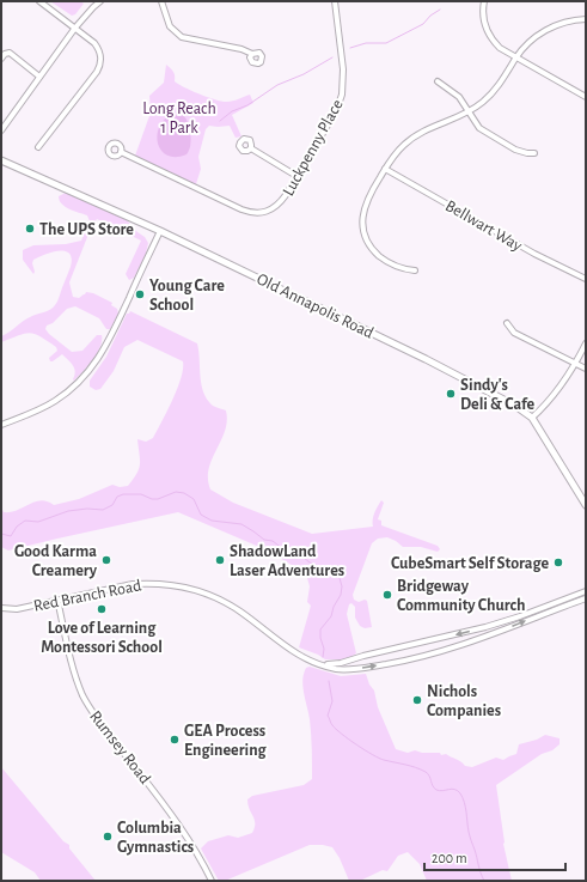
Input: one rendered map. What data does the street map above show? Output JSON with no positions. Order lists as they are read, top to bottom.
{
  "streets": {
    "main road": ["Old Annapolis Road"],
    "street": [
      "Luckpenny Place",
      "Bellwart Way",
      "Red Branch Road",
      "Rumsey Road"
    ]
  },
  "crossings": [
    ["Red Branch Road", "Rumsey Road"]
  ],
  "parks": ["Long Reach 1 Park"],
  "places": [
    "The UPS Store",
    "Young Care School",
    "Sindy's Deli & Cafe",
    "Good Karma Creamery",
    "ShadowLand Laser Adventures",
    "CubeSmart Self Storage",
    "Bridgeway Community Church",
    "Love of Learning Montessori School",
    "Nichols Companies",
    "GEA Process Engineering",
    "Columbia Gymnastics"
  ],
  "scale_bar": "200 m"
}
